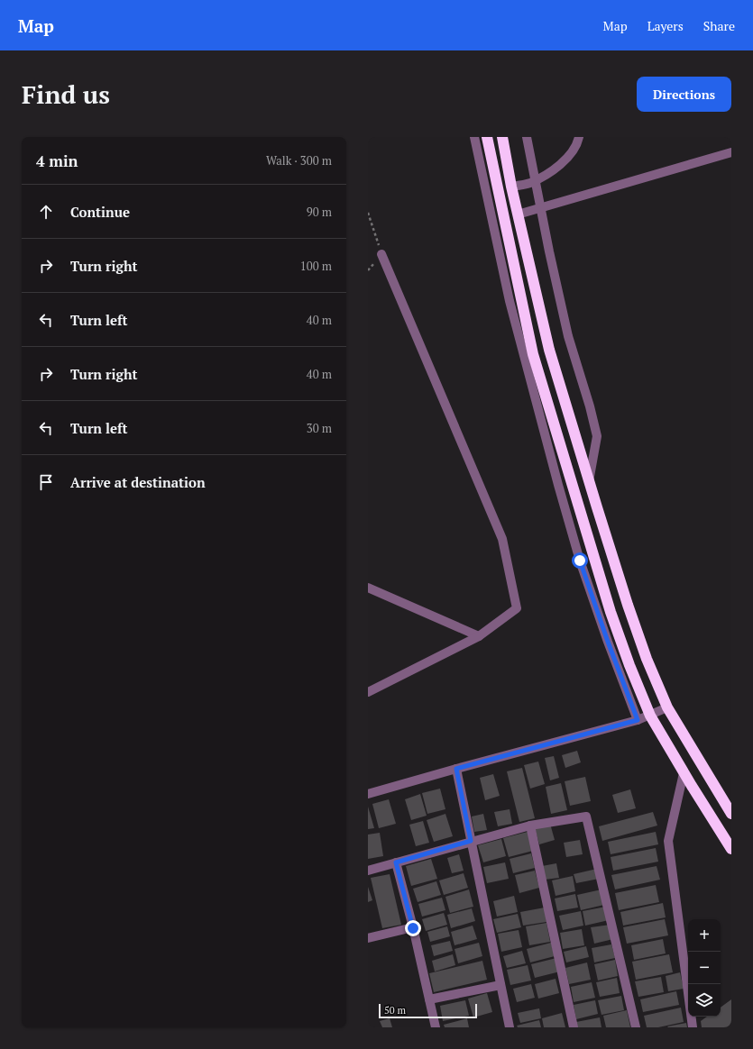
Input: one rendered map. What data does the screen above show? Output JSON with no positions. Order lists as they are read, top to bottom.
{
  "scale_bar": "50 m",
  "page": {
    "header": "Map",
    "nav": ["Map", "Layers", "Share"],
    "buttons": "Directions",
    "title": "Find us",
    "heading": ["4 min", "Walk · 300 m"],
    "list": [
      ["Continue", "90 m"],
      ["Turn right", "100 m"],
      ["Turn left", "40 m"],
      ["Turn right", "40 m"],
      ["Turn left", "30 m"],
      "Arrive at destination"
    ],
    "map_buttons": ["+", "−"],
    "scale": "50 m"
  }
}
